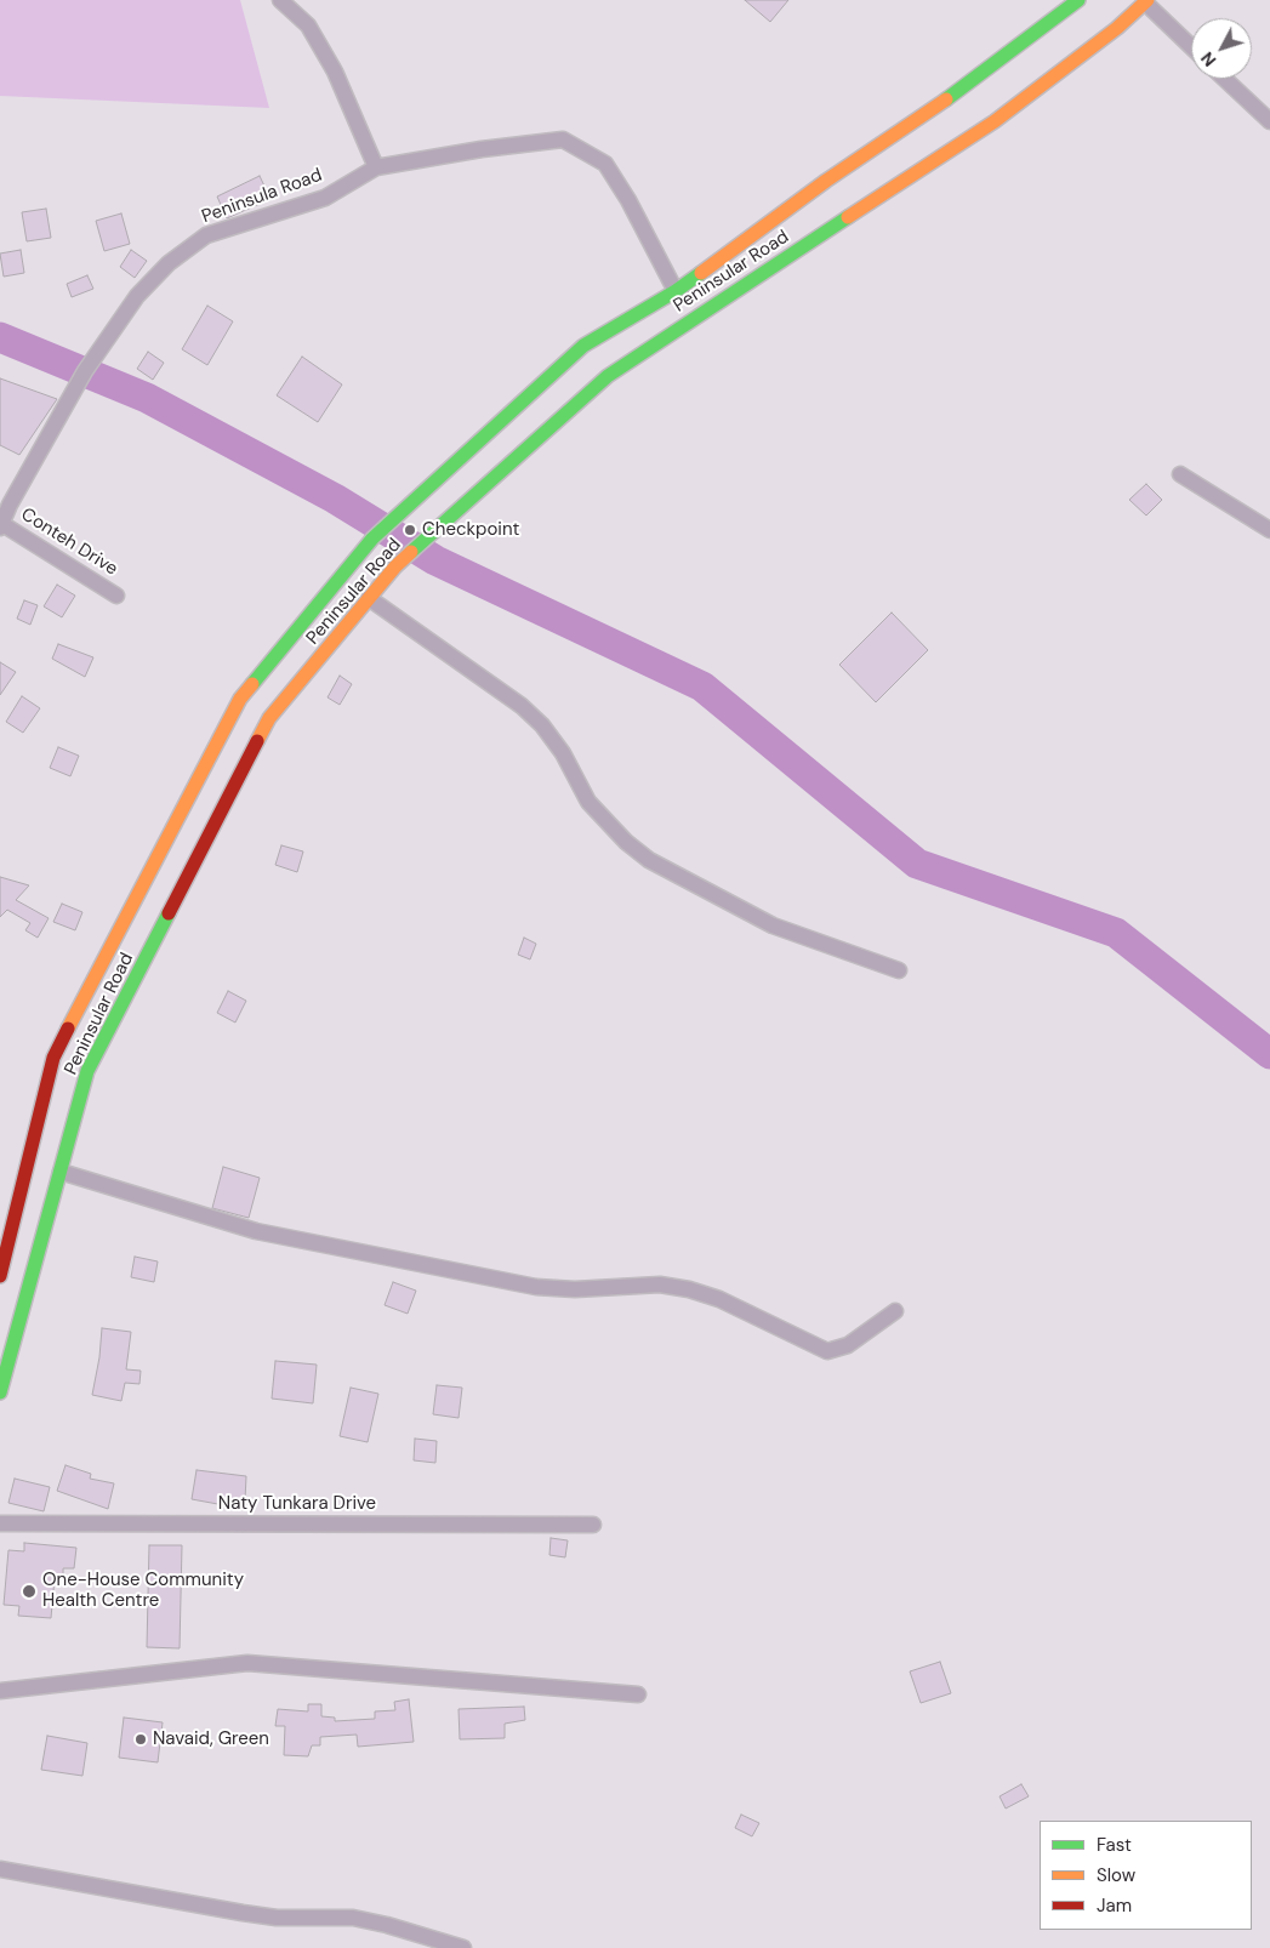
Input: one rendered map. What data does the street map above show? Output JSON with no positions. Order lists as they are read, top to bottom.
{
  "streets": {
    "main road": ["Peninsular Road"],
    "street": ["Peninsula Road", "Conteh Drive", "Naty Tunkara Drive"]
  },
  "crossings": [
    ["Peninsula Road", "Peninsular Road"],
    ["Peninsula Road", "Conteh Drive"]
  ],
  "places": ["Checkpoint", "One-House Community Health Centre", "Navaid, Green"],
  "legend": ["Fast", "Slow", "Jam"],
  "north": "bottom left"
}
